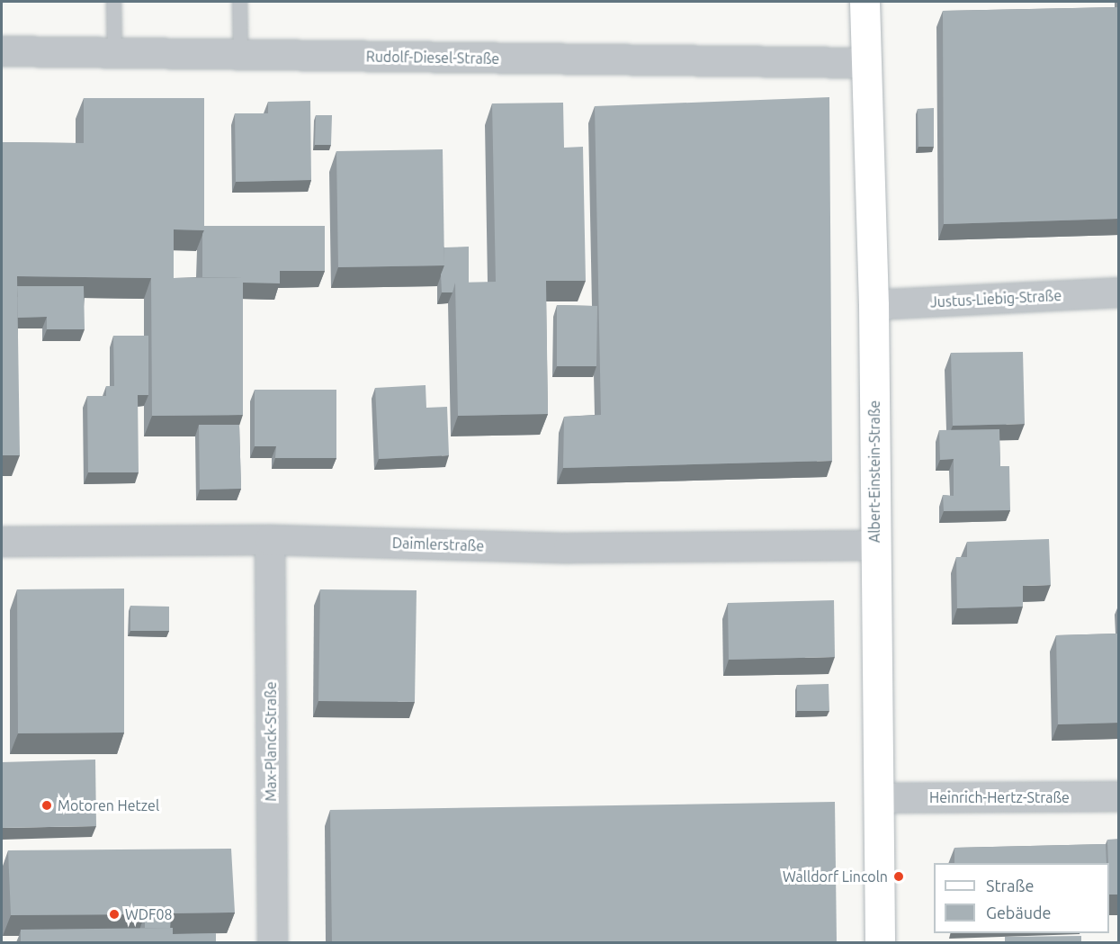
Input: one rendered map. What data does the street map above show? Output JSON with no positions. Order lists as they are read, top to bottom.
{
  "streets": {
    "street": [
      "Rudolf-Diesel-Straße",
      "Justus-Liebig-Straße",
      "Albert-Einstein-Straße",
      "Daimlerstraße",
      "Max-Planck-Straße",
      "Heinrich-Hertz-Straße"
    ]
  },
  "crossings": [
    ["Rudolf-Diesel-Straße", "Albert-Einstein-Straße"],
    ["Justus-Liebig-Straße", "Albert-Einstein-Straße"],
    ["Albert-Einstein-Straße", "Daimlerstraße"],
    ["Albert-Einstein-Straße", "Heinrich-Hertz-Straße"],
    ["Daimlerstraße", "Max-Planck-Straße"]
  ],
  "places": ["Motoren Hetzel", "Walldorf Lincoln", "WDF08"],
  "legend": ["Straße", "Gebäude"]
}
